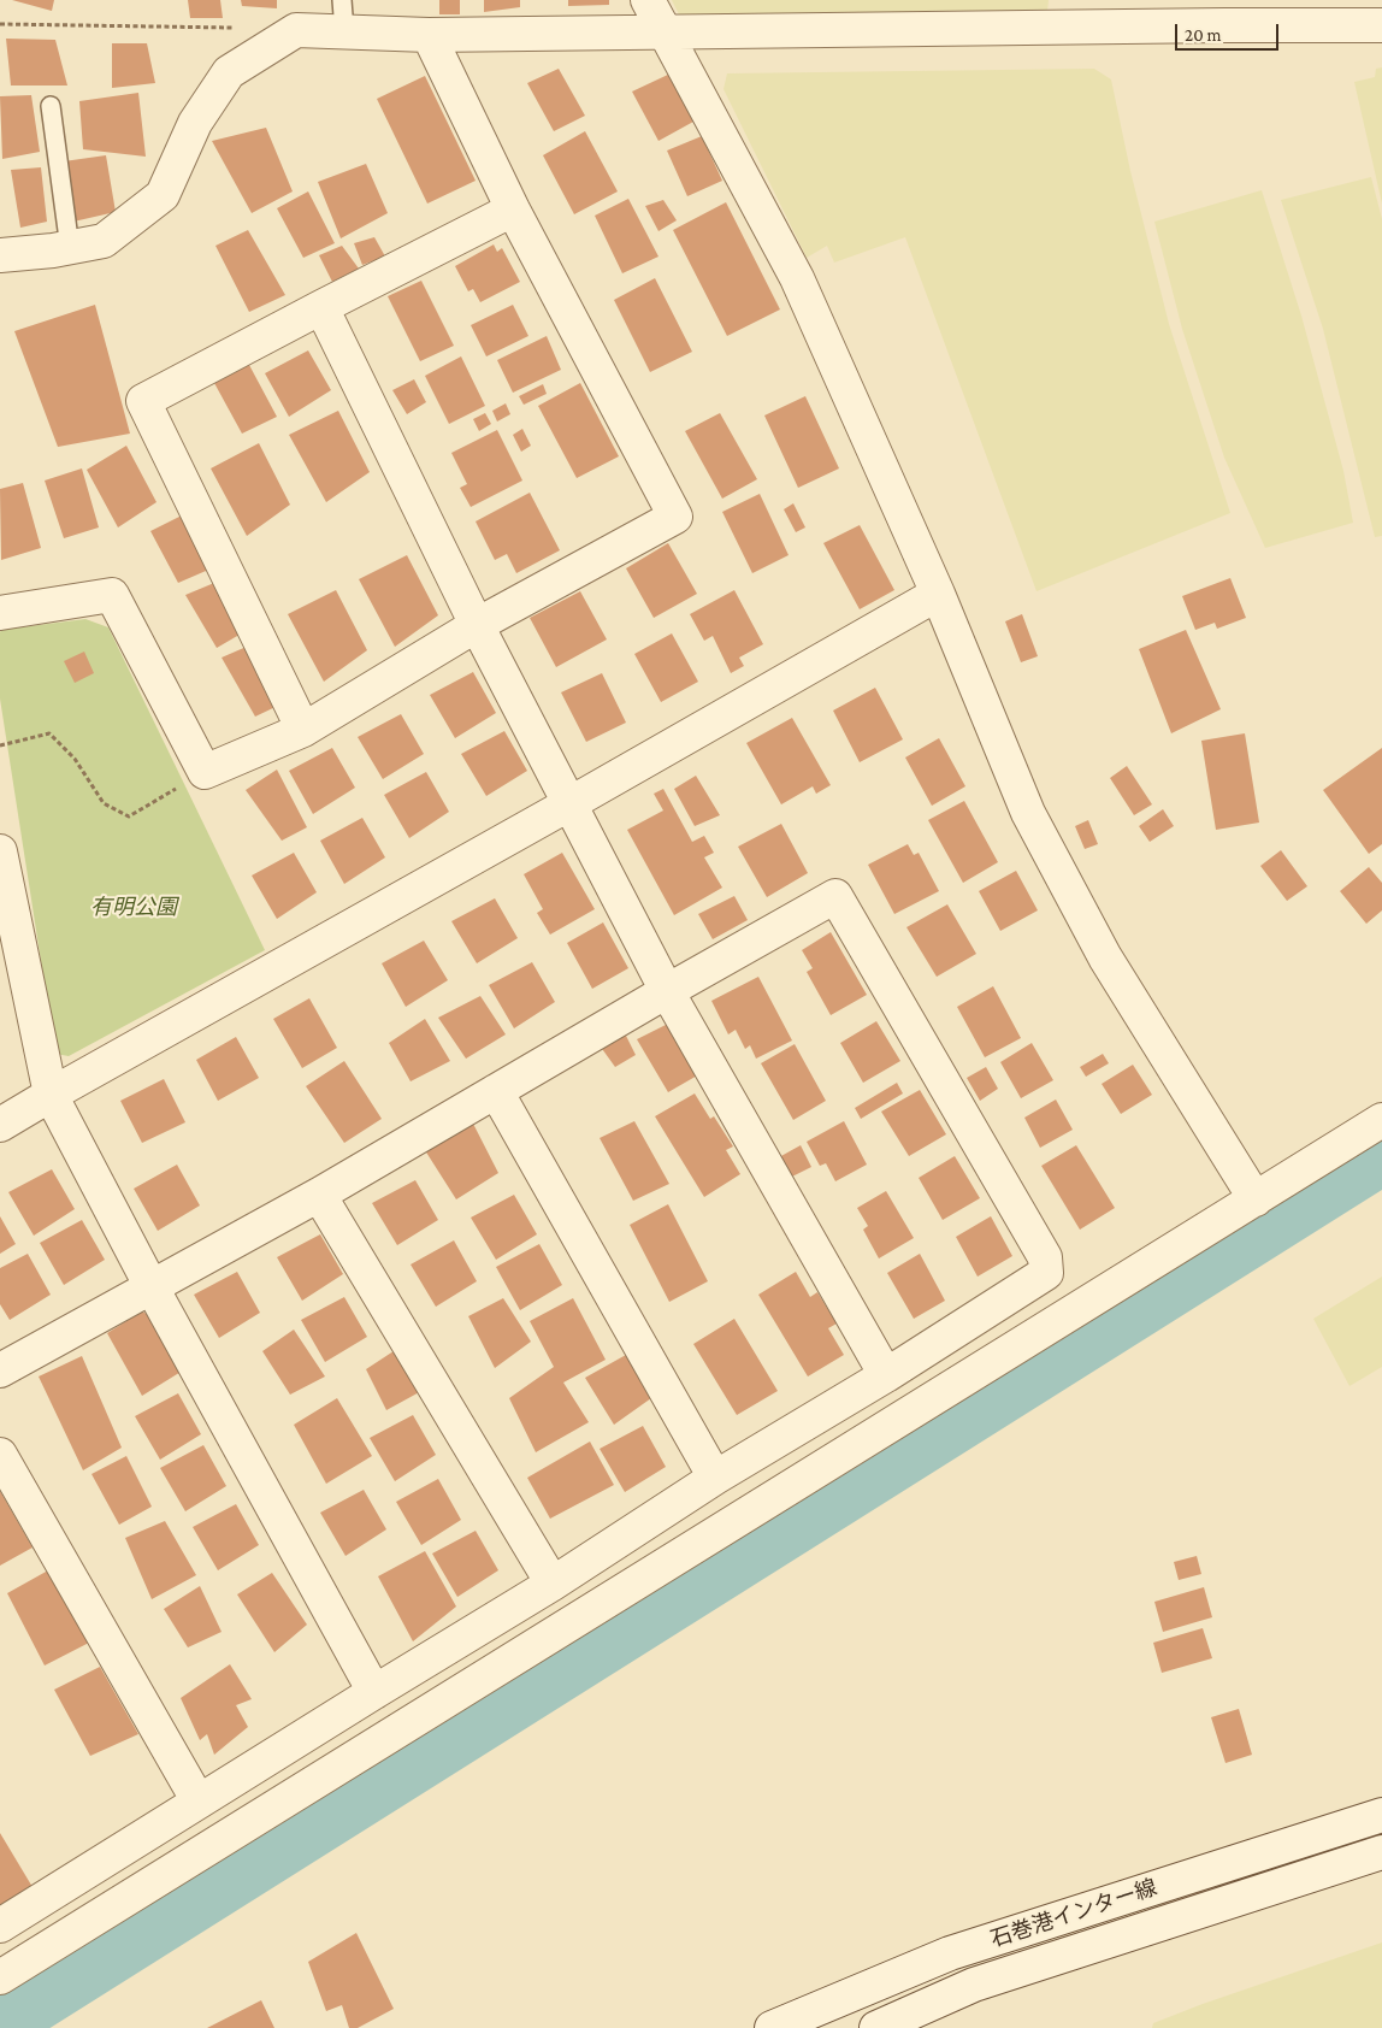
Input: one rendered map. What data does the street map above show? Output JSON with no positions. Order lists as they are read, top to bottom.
{
  "streets": {
    "street": ["石巻港インター線"]
  },
  "parks": ["有明公園"],
  "scale_bar": "20 m"
}
